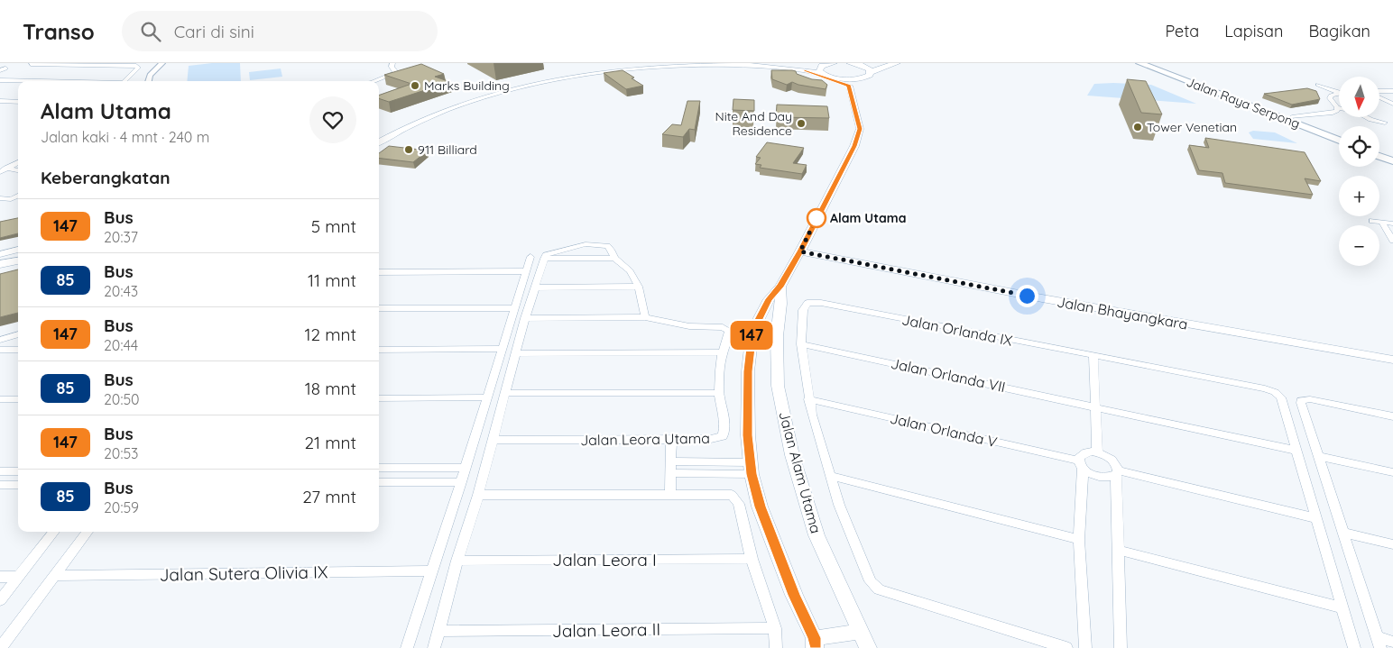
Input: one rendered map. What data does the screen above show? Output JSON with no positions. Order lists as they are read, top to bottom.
{
  "streets": {
    "main road": ["Jalan Raya Serpong", "Jalan Bhayangkara", "Jalan Alam Utama"],
    "street": [
      "Jalan Orlanda IX",
      "Jalan Orlanda VII",
      "Jalan Orlanda V",
      "Jalan Leora Utama",
      "Jalan Leora I",
      "Jalan Sutera Olivia IX",
      "Jalan Leora II"
    ]
  },
  "crossings": [
    ["Jalan Bhayangkara", "Jalan Alam Utama"],
    ["Jalan Orlanda IX", "Jalan Orlanda VII"]
  ],
  "places": [
    "Marks Building",
    "Nite And Day Residence",
    "Tower Venetian",
    "911 Billiard",
    "Alam Utama"
  ],
  "lines": ["bus line 147"],
  "north": "bottom",
  "page": {
    "header": "Transo",
    "search": "Cari di sini",
    "nav": ["Peta", "Lapisan", "Bagikan"],
    "on_map": "147",
    "map_buttons": ["+", "−"],
    "heading": [
      ["Alam Utama", "Jalan kaki · 4 mnt · 240 m"],
      "Keberangkatan"
    ],
    "list": [
      {
        "mark": "147",
        "name": "Bus",
        "note": "20:37",
        "value": "5 mnt"
      },
      {
        "mark": "85",
        "name": "Bus",
        "note": "20:43",
        "value": "11 mnt"
      },
      {
        "mark": "147",
        "name": "Bus",
        "note": "20:44",
        "value": "12 mnt"
      },
      {
        "mark": "85",
        "name": "Bus",
        "note": "20:50",
        "value": "18 mnt"
      },
      {
        "mark": "147",
        "name": "Bus",
        "note": "20:53",
        "value": "21 mnt"
      },
      {
        "mark": "85",
        "name": "Bus",
        "note": "20:59",
        "value": "27 mnt"
      }
    ]
  }
}
